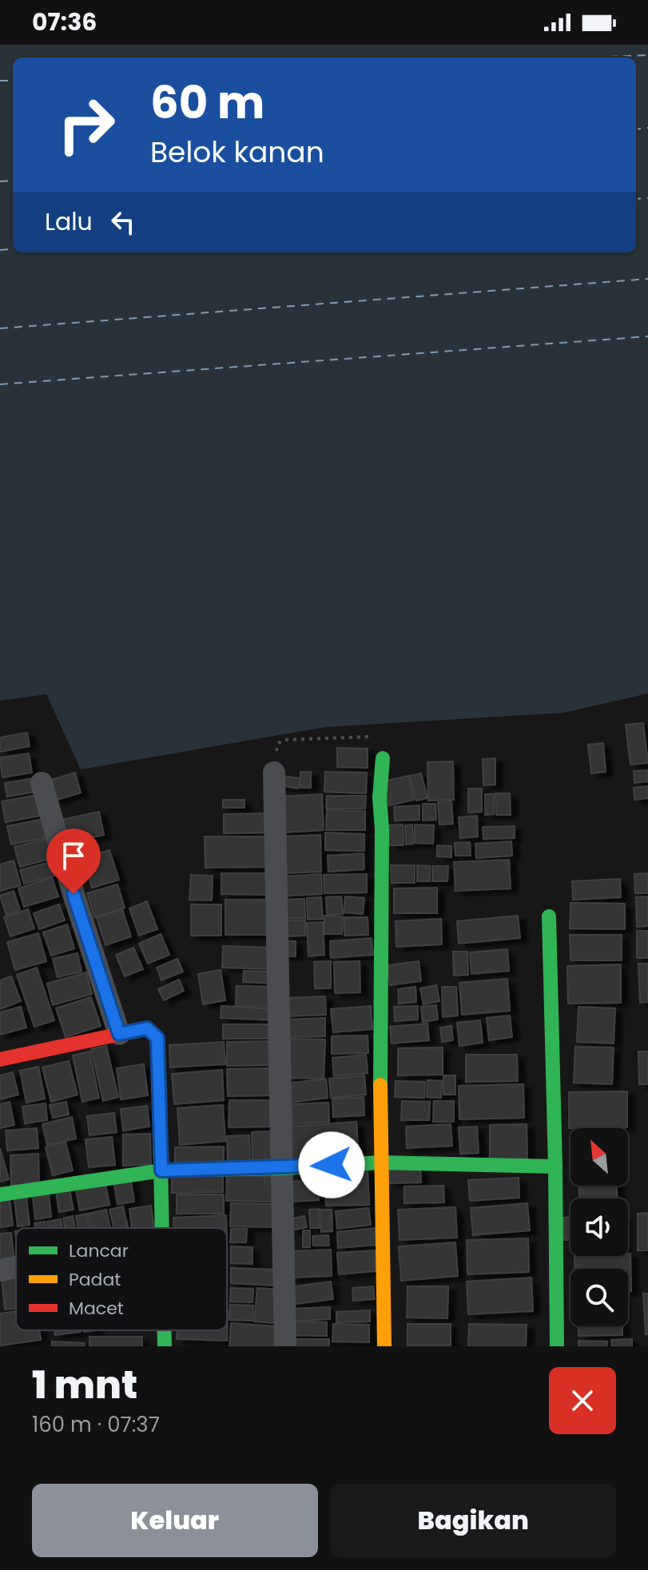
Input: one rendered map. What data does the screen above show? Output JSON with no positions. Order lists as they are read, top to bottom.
{
  "legend": ["Lancar", "Padat", "Macet"],
  "north": "top left",
  "page": {
    "status": "07:36",
    "turn": ["60 m", "Belok kanan"],
    "then": "Lalu",
    "heading": ["1 mnt", "160 m · 07:37"],
    "buttons": ["Keluar", "Bagikan"]
  }
}
